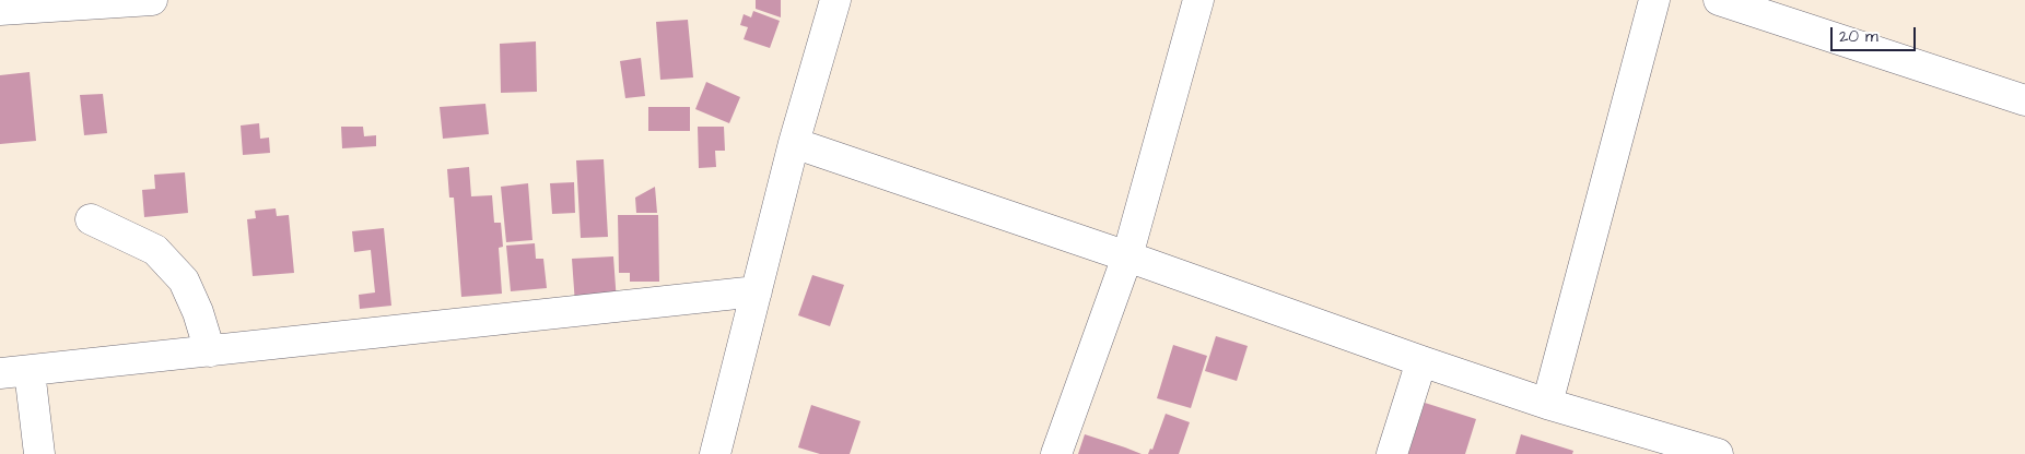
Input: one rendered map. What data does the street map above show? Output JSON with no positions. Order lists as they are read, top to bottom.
{
  "scale_bar": "20 m"
}
